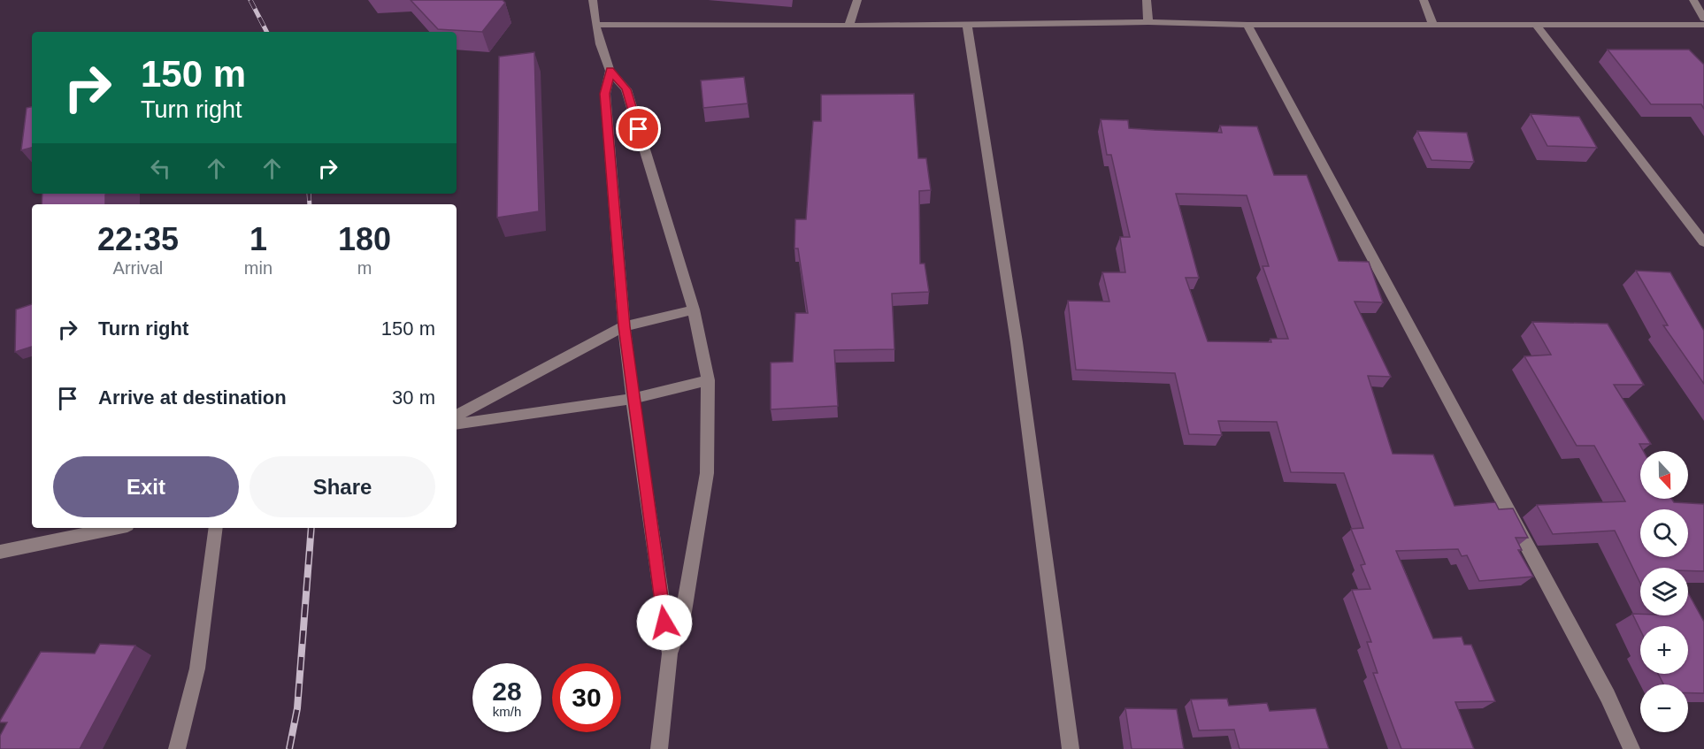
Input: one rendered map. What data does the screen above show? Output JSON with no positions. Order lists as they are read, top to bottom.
{
  "north": "bottom",
  "page": {
    "turn": ["150 m", "Turn right"],
    "eta": [
      "22:35",
      "Arrival",
      "1",
      "min",
      "180",
      "m"
    ],
    "list": [
      {
        "name": "Turn right",
        "value": "150 m"
      },
      {
        "name": "Arrive at destination",
        "value": "30 m"
      }
    ],
    "buttons": ["Exit", "Share"],
    "map_buttons": ["+", "−"],
    "speed": "28 km/h",
    "limit": "30"
  }
}
